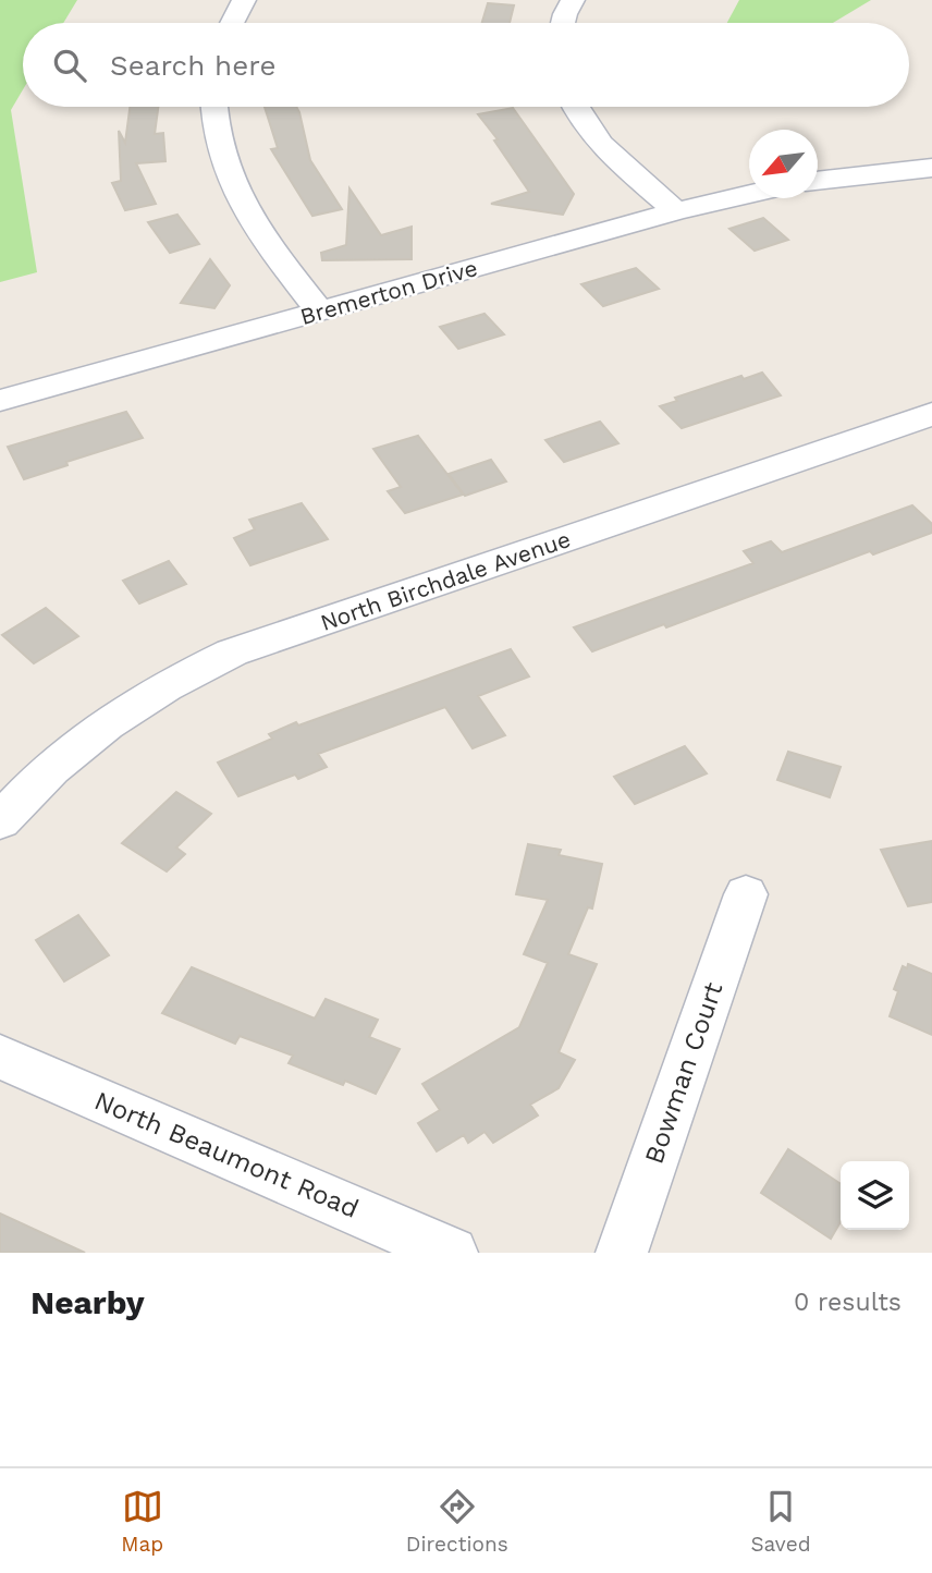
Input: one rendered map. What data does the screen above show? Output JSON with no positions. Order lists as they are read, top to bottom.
{
  "streets": {
    "street": [
      "Bremerton Drive",
      "North Birchdale Avenue",
      "Bowman Court",
      "North Beaumont Road"
    ]
  },
  "north": "bottom left",
  "page": {
    "search": "Search here",
    "heading": ["Nearby", "0 results"],
    "nav": ["Map", "Directions", "Saved"]
  }
}
